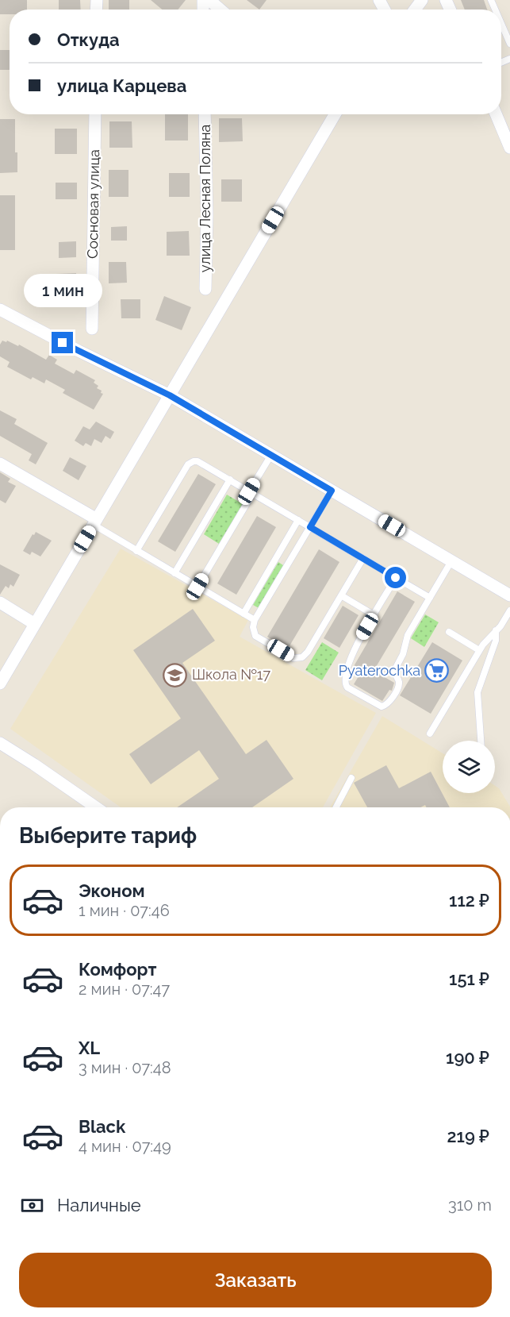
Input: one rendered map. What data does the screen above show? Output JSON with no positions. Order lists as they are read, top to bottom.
{
  "streets": {
    "street": ["улица Лесная Поляна", "Сосновая улица"]
  },
  "places": {
    "supermarket": ["Pyaterochka"],
    "school or university": ["Школа №17"]
  },
  "page": {
    "banner": ["Откуда", "улица Карцева"],
    "bubble": "1 мин",
    "heading": "Выберите тариф",
    "list": [
      {
        "name": "Эконом",
        "note": "1 мин · 07:46",
        "value": "112 ₽"
      },
      {
        "name": "Комфорт",
        "note": "2 мин · 07:47",
        "value": "151 ₽"
      },
      {
        "name": "XL",
        "note": "3 мин · 07:48",
        "value": "190 ₽"
      },
      {
        "name": "Black",
        "note": "4 мин · 07:49",
        "value": "219 ₽"
      }
    ],
    "pay": ["Наличные", "310 m"],
    "buttons": "Заказать"
  }
}
